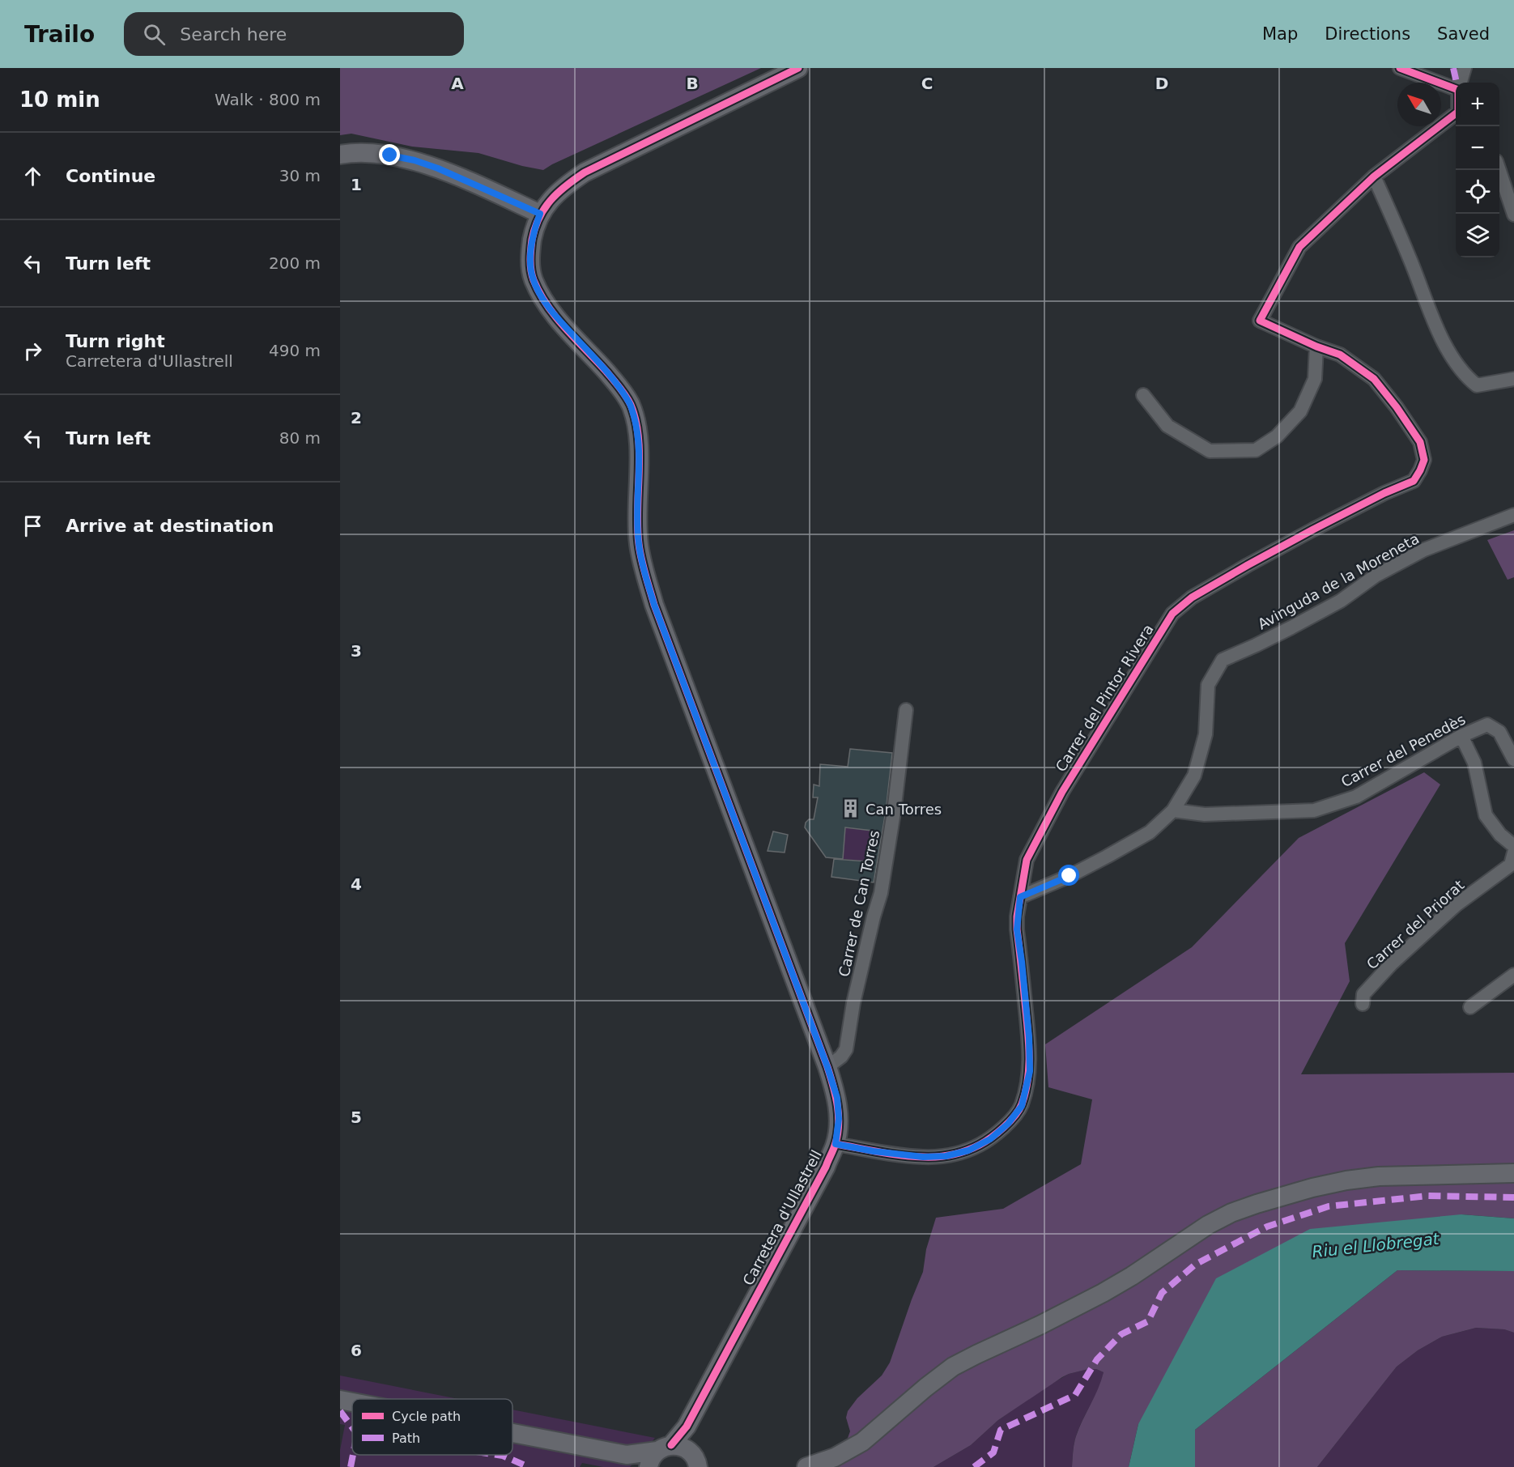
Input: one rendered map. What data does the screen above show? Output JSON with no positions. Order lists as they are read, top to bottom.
{
  "streets": {
    "street": [
      "Avinguda de la Moreneta",
      "Carrer del Pintor Rivera",
      "Carrer del Penedès",
      "Carrer de Can Torres",
      "Carrer del Priorat",
      "Carretera d'Ullastrell"
    ]
  },
  "crossings": [
    ["Avinguda de la Moreneta", "Carrer del Pintor Rivera"],
    ["Avinguda de la Moreneta", "Carrer del Penedès"],
    ["Carrer del Pintor Rivera", "Carretera d'Ullastrell"],
    ["Carrer de Can Torres", "Carretera d'Ullastrell"]
  ],
  "water": ["Riu el Llobregat"],
  "places": {
    "building": ["Can Torres"]
  },
  "legend": ["Cycle path", "Path"],
  "north": "top left",
  "page": {
    "header": "Trailo",
    "search": "Search here",
    "nav": ["Map", "Directions", "Saved"],
    "heading": ["10 min", "Walk · 800 m"],
    "map_buttons": ["+", "−"],
    "list": [
      ["Continue", "30 m"],
      ["Turn left", "200 m"],
      ["Turn right", "Carretera d'Ullastrell", "490 m"],
      ["Turn left", "80 m"],
      "Arrive at destination"
    ]
  },
  "grid": {
    "columns": [
      "A",
      "B",
      "C",
      "D"
    ],
    "rows": [
      "1",
      "2",
      "3",
      "4",
      "5",
      "6"
    ]
  }
}
